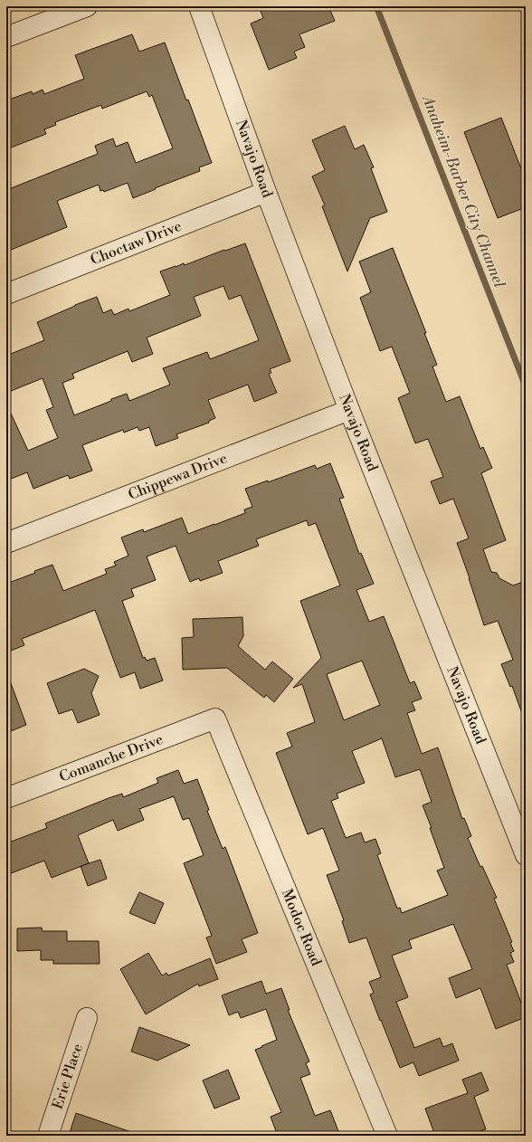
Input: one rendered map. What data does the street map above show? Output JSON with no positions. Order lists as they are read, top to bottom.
{
  "streets": {
    "street": [
      "Navajo Road",
      "Choctaw Drive",
      "Chippewa Drive",
      "Comanche Drive",
      "Modoc Road",
      "Erie Place"
    ]
  },
  "crossings": [
    ["Navajo Road", "Choctaw Drive"],
    ["Navajo Road", "Chippewa Drive"],
    ["Comanche Drive", "Modoc Road"]
  ],
  "water": ["Anaheim-Barber City Channel"]
}
